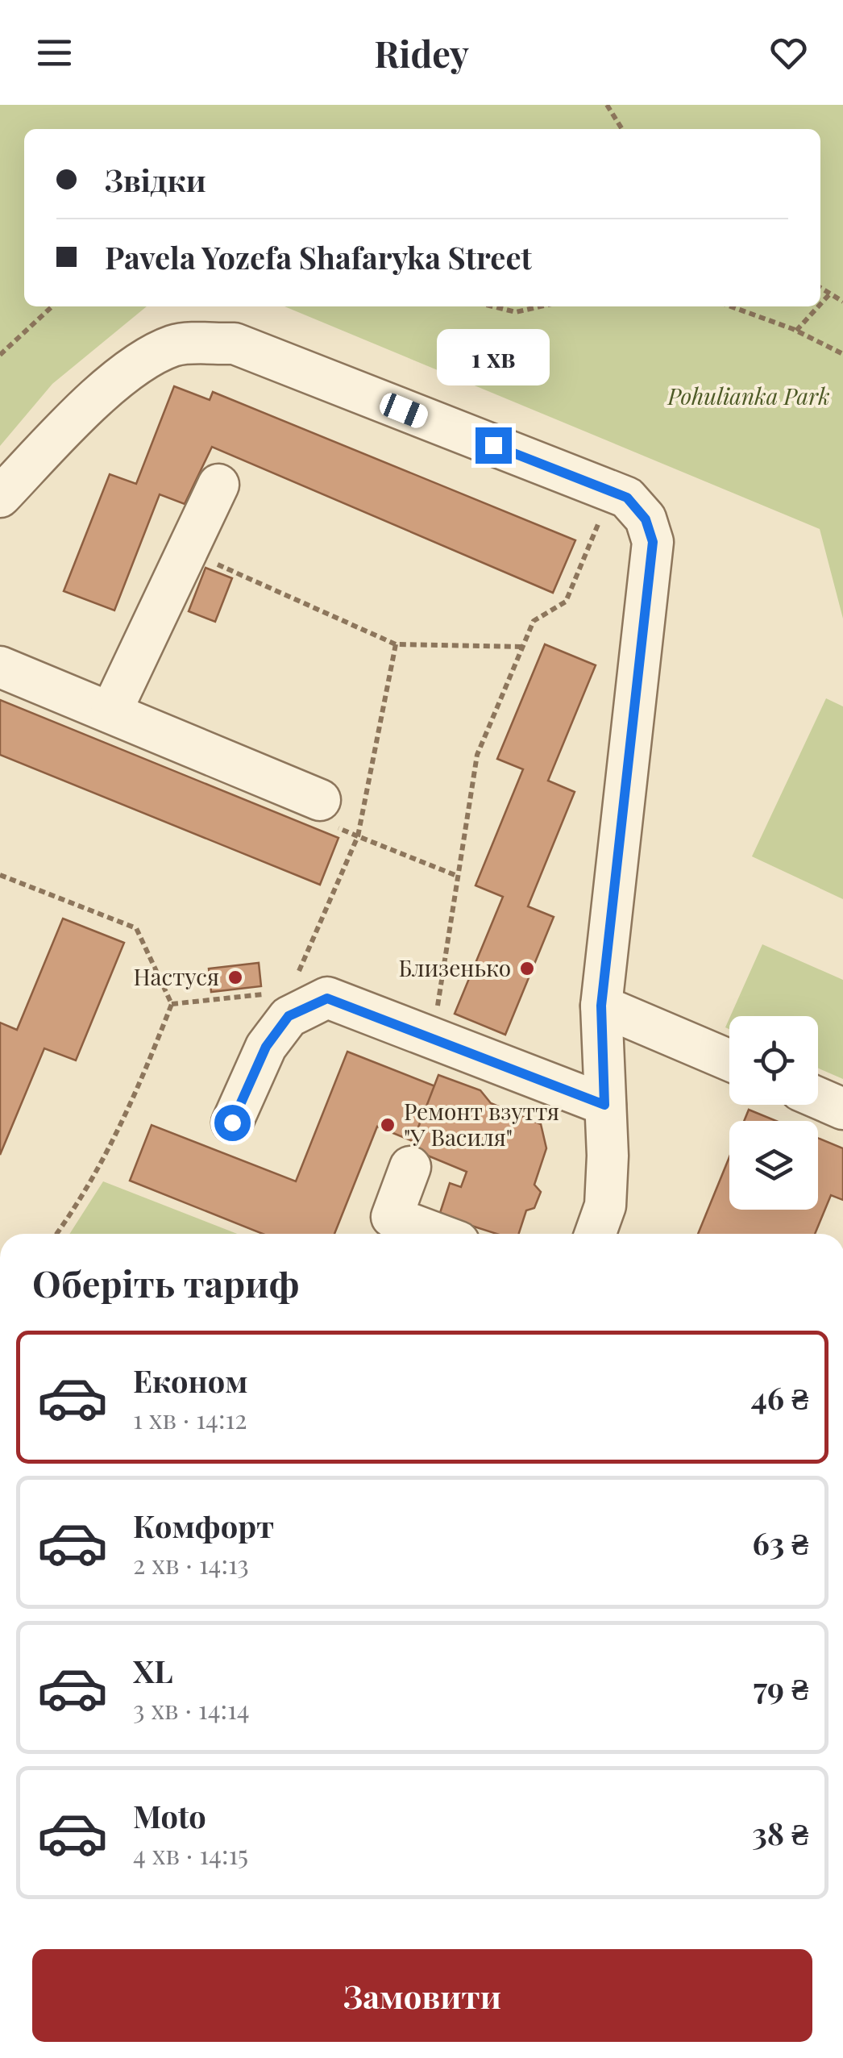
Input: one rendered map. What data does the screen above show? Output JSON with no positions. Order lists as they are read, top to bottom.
{
  "parks": ["Pohulianka Park"],
  "places": ["Близенько", "Настуся", "Ремонт взуття \"У Василя\""],
  "page": {
    "header": "Ridey",
    "banner": ["Звідки", "Pavela Yozefa Shafaryka Street"],
    "bubble": "1 хв",
    "heading": "Оберіть тариф",
    "list": [
      {
        "name": "Економ",
        "note": "1 хв · 14:12",
        "value": "46 ₴"
      },
      {
        "name": "Комфорт",
        "note": "2 хв · 14:13",
        "value": "63 ₴"
      },
      {
        "name": "XL",
        "note": "3 хв · 14:14",
        "value": "79 ₴"
      },
      {
        "name": "Moto",
        "note": "4 хв · 14:15",
        "value": "38 ₴"
      }
    ],
    "buttons": "Замовити"
  }
}
